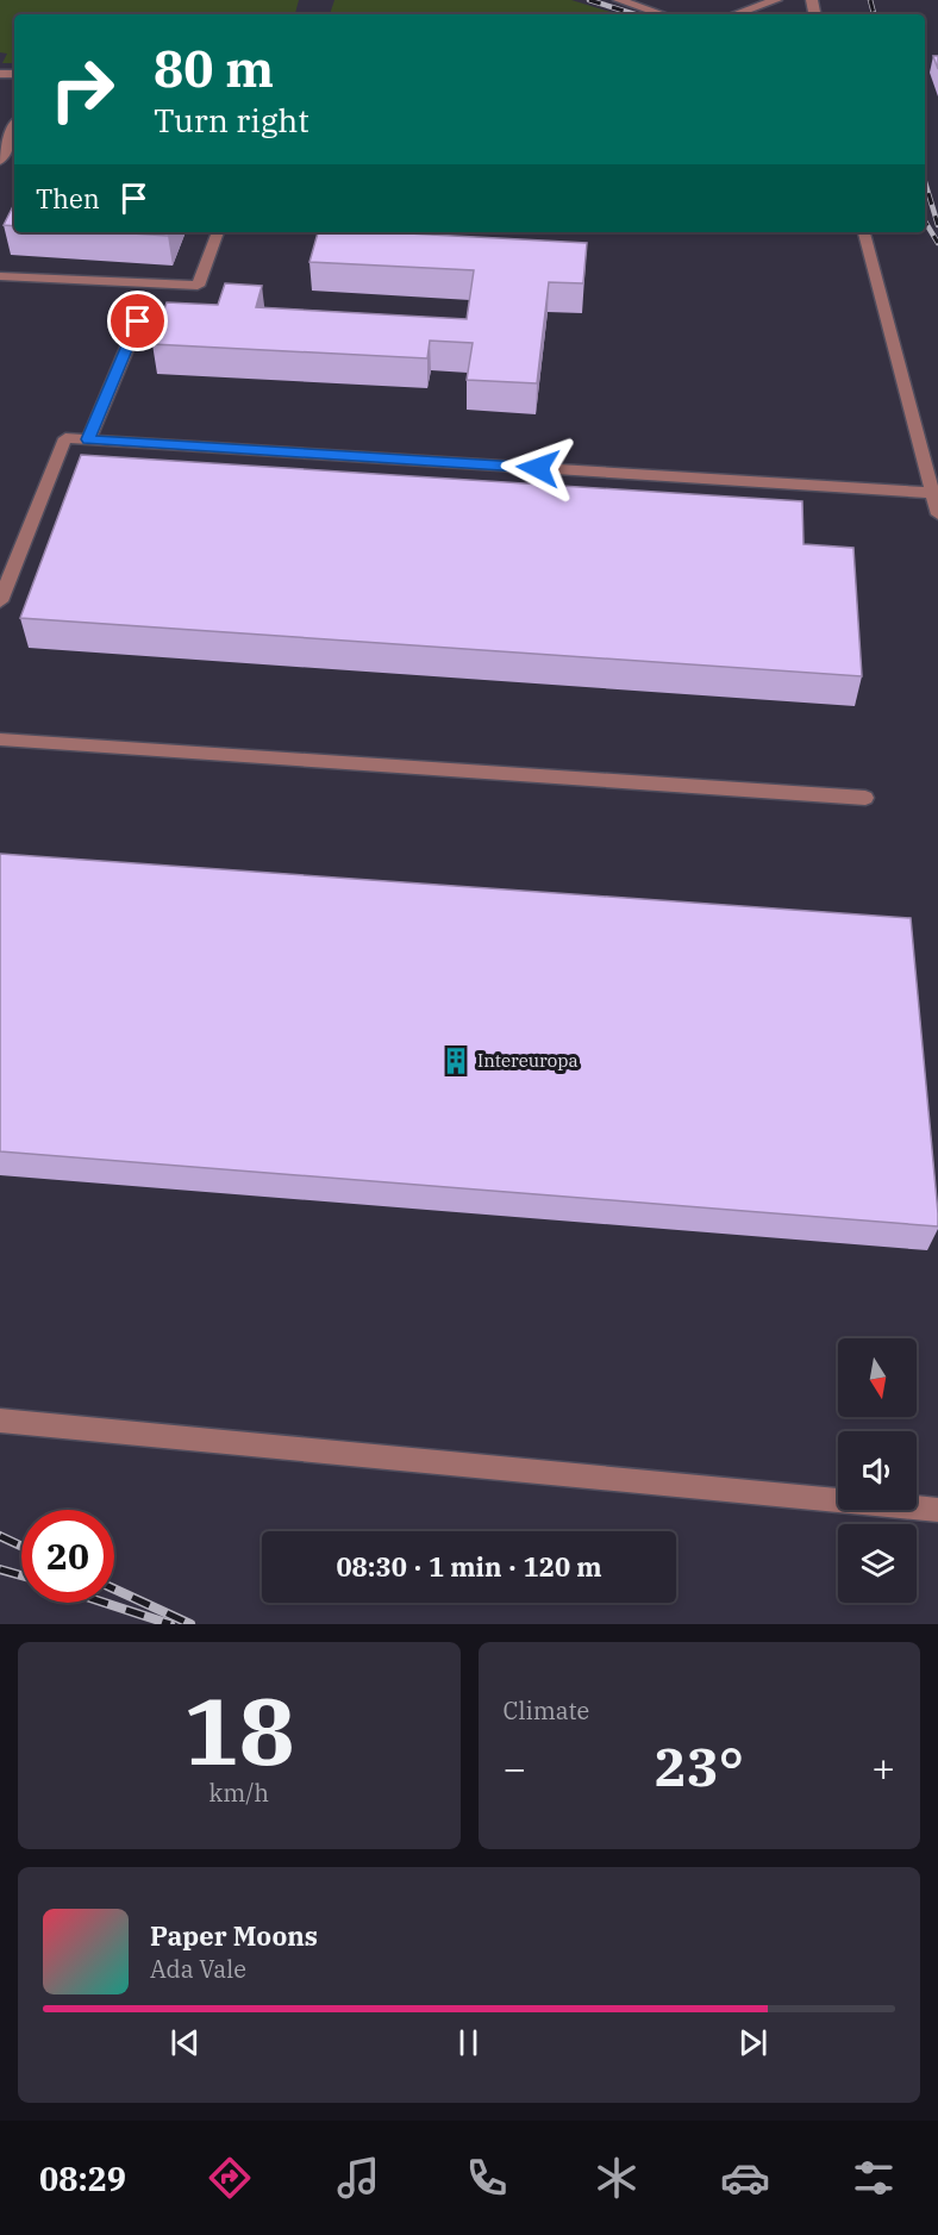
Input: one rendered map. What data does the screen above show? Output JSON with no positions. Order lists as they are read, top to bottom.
{
  "places": {
    "building": ["Intereuropa"]
  },
  "north": "bottom",
  "page": {
    "turn": ["80 m", "Turn right"],
    "then": "Then",
    "limit": "20",
    "trip": "08:30 · 1 min · 120 m",
    "tile": [
      ["18", "km/h"],
      "Climate"
    ],
    "heat": ["−", "23°", "+"],
    "song": ["Paper Moons", "Ada Vale"],
    "tabs": "08:29"
  }
}
